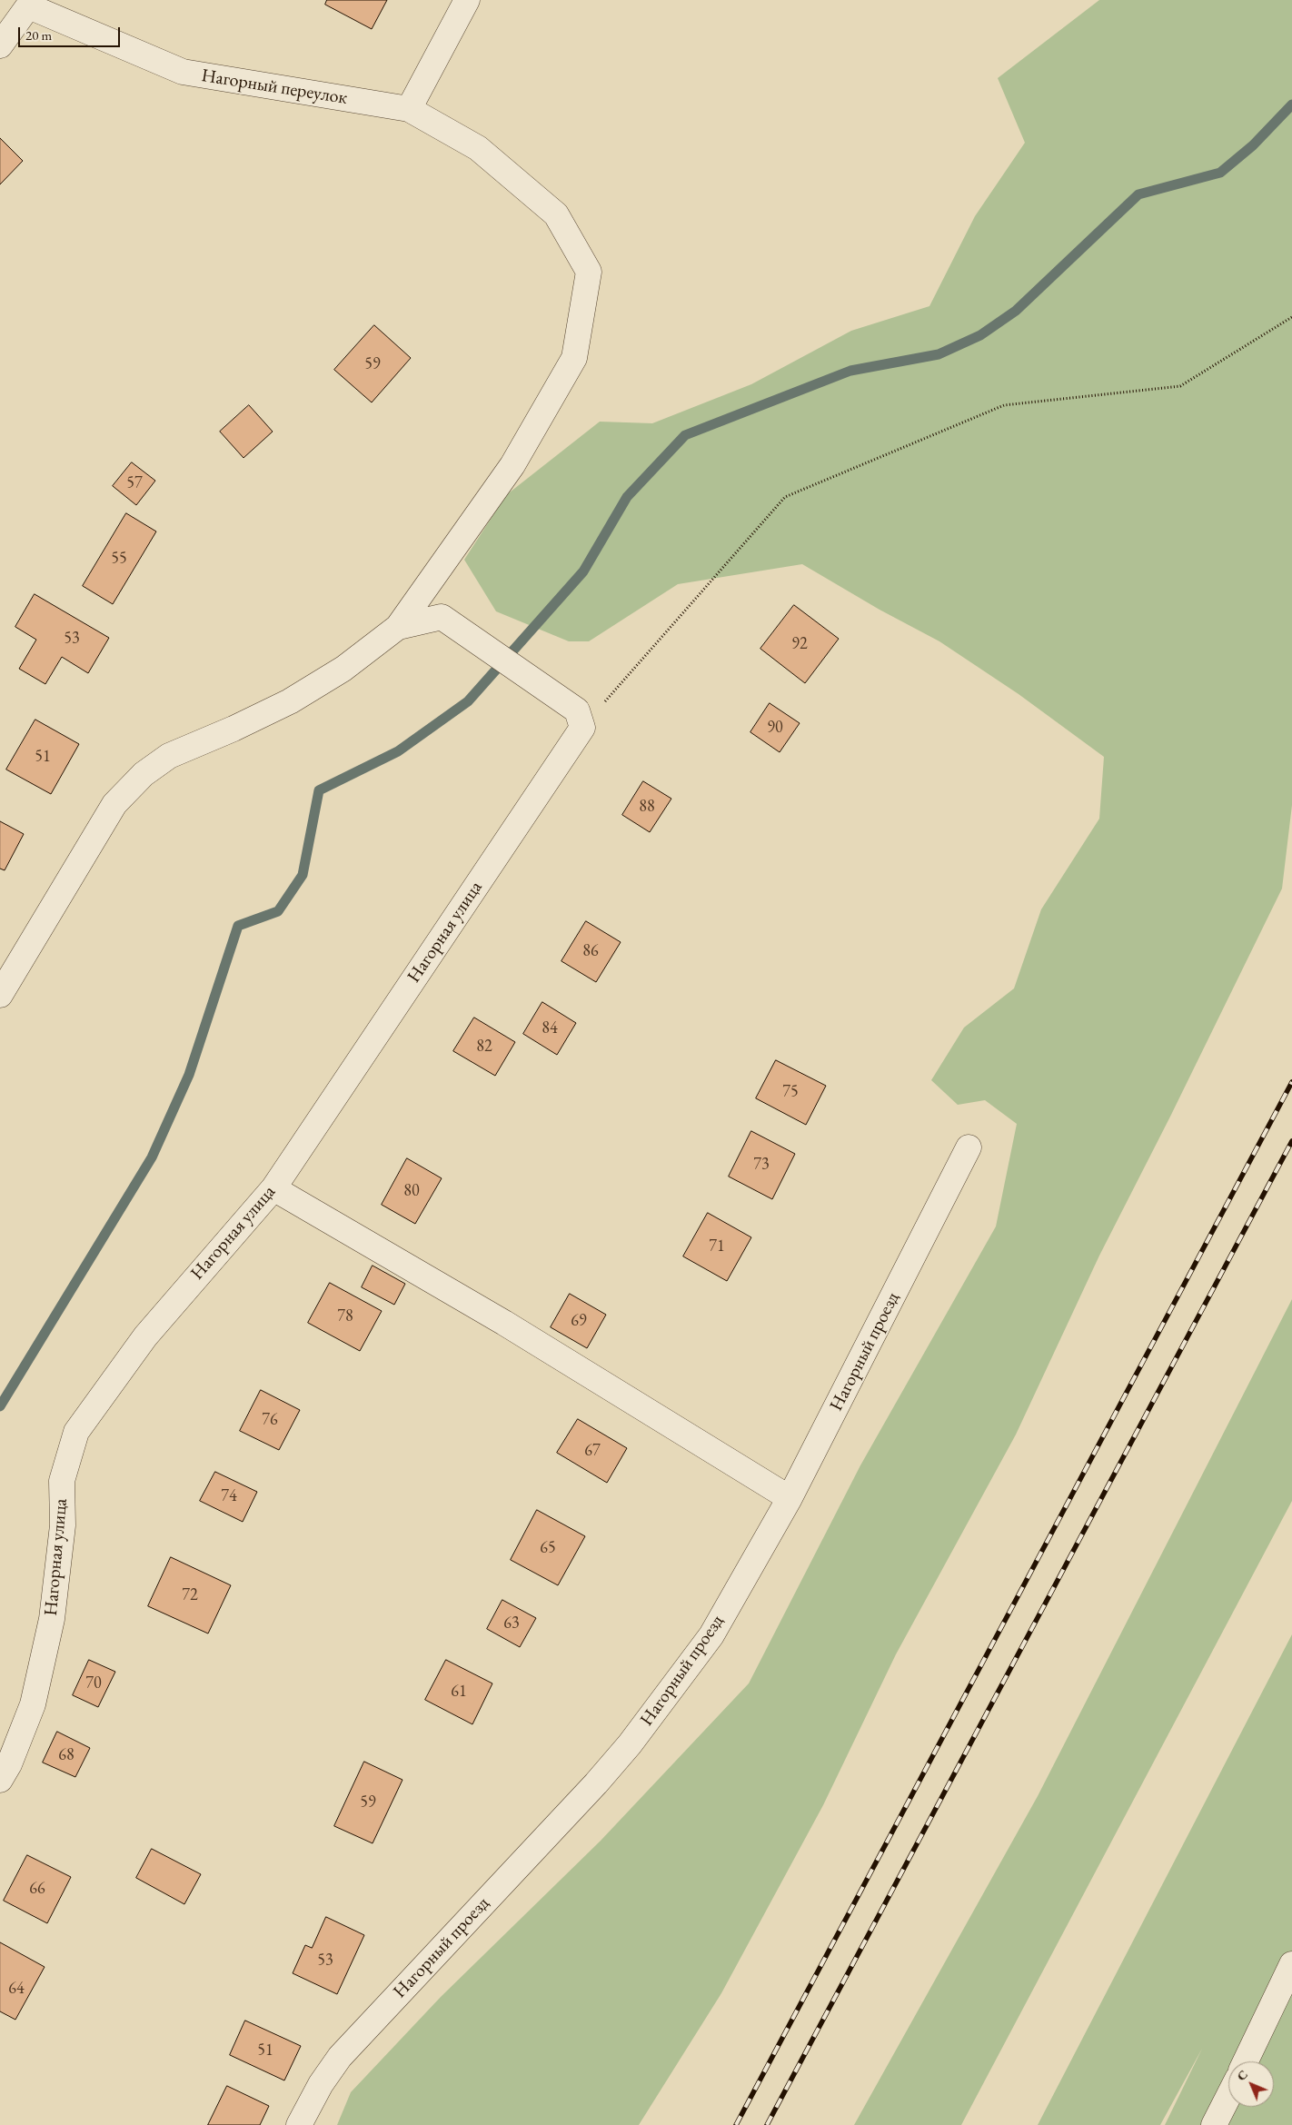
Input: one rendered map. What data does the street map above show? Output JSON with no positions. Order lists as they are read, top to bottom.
{
  "streets": {
    "street": ["Нагорный переулок", "Нагорная улица", "Нагорный проезд"]
  },
  "house_numbers": [
    "59",
    "57",
    "55",
    "53",
    "92",
    "90",
    "51",
    "88",
    "86",
    "84",
    "82",
    "75",
    "73",
    "80",
    "71",
    "78",
    "69",
    "76",
    "67",
    "74",
    "65",
    "72",
    "63",
    "70",
    "61",
    "68",
    "59",
    "66",
    "53",
    "64",
    "51"
  ],
  "scale_bar": "20 m",
  "north": "top left"
}
